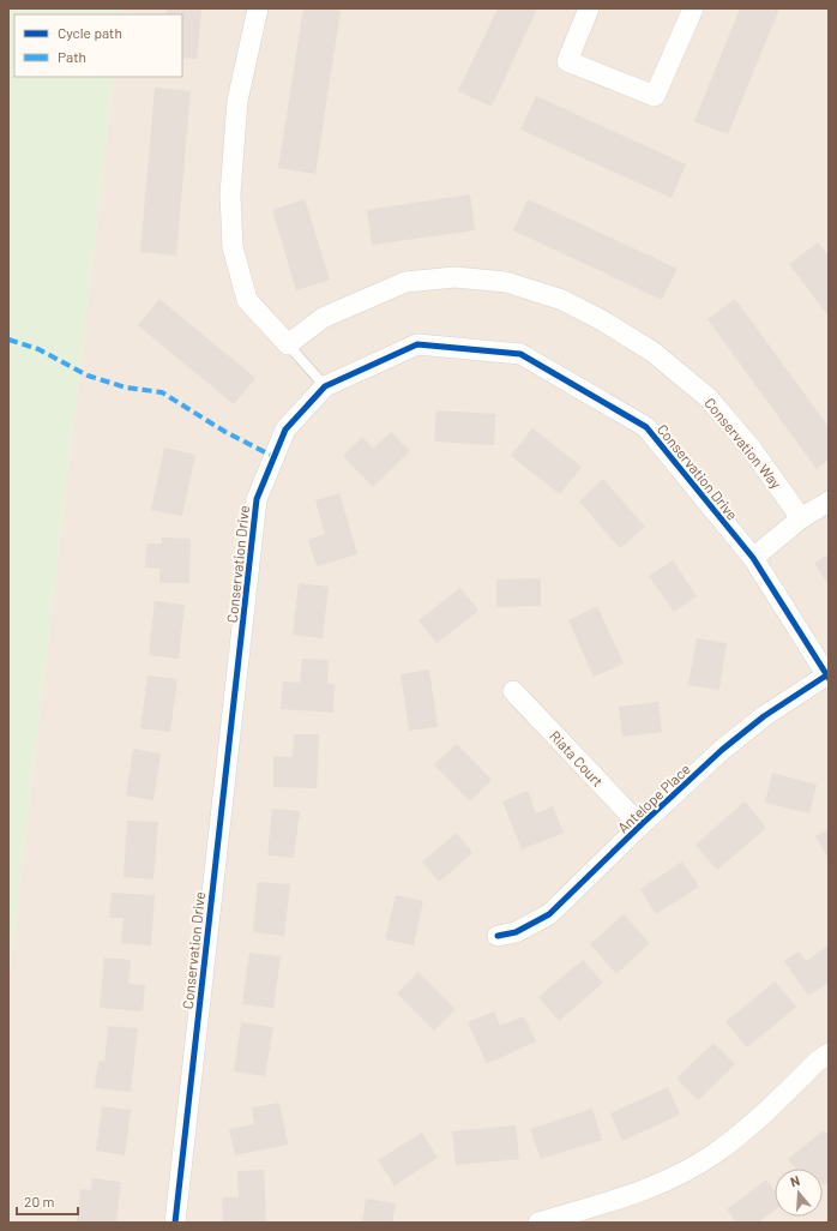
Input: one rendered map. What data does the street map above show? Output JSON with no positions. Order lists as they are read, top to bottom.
{
  "streets": {
    "street": [
      "Conservation Way",
      "Conservation Drive",
      "Riata Court",
      "Antelope Place"
    ]
  },
  "crossings": [
    ["Conservation Drive", "Antelope Place"],
    ["Riata Court", "Antelope Place"]
  ],
  "legend": ["Cycle path", "Path"],
  "scale_bar": "20 m",
  "north": "top"
}
